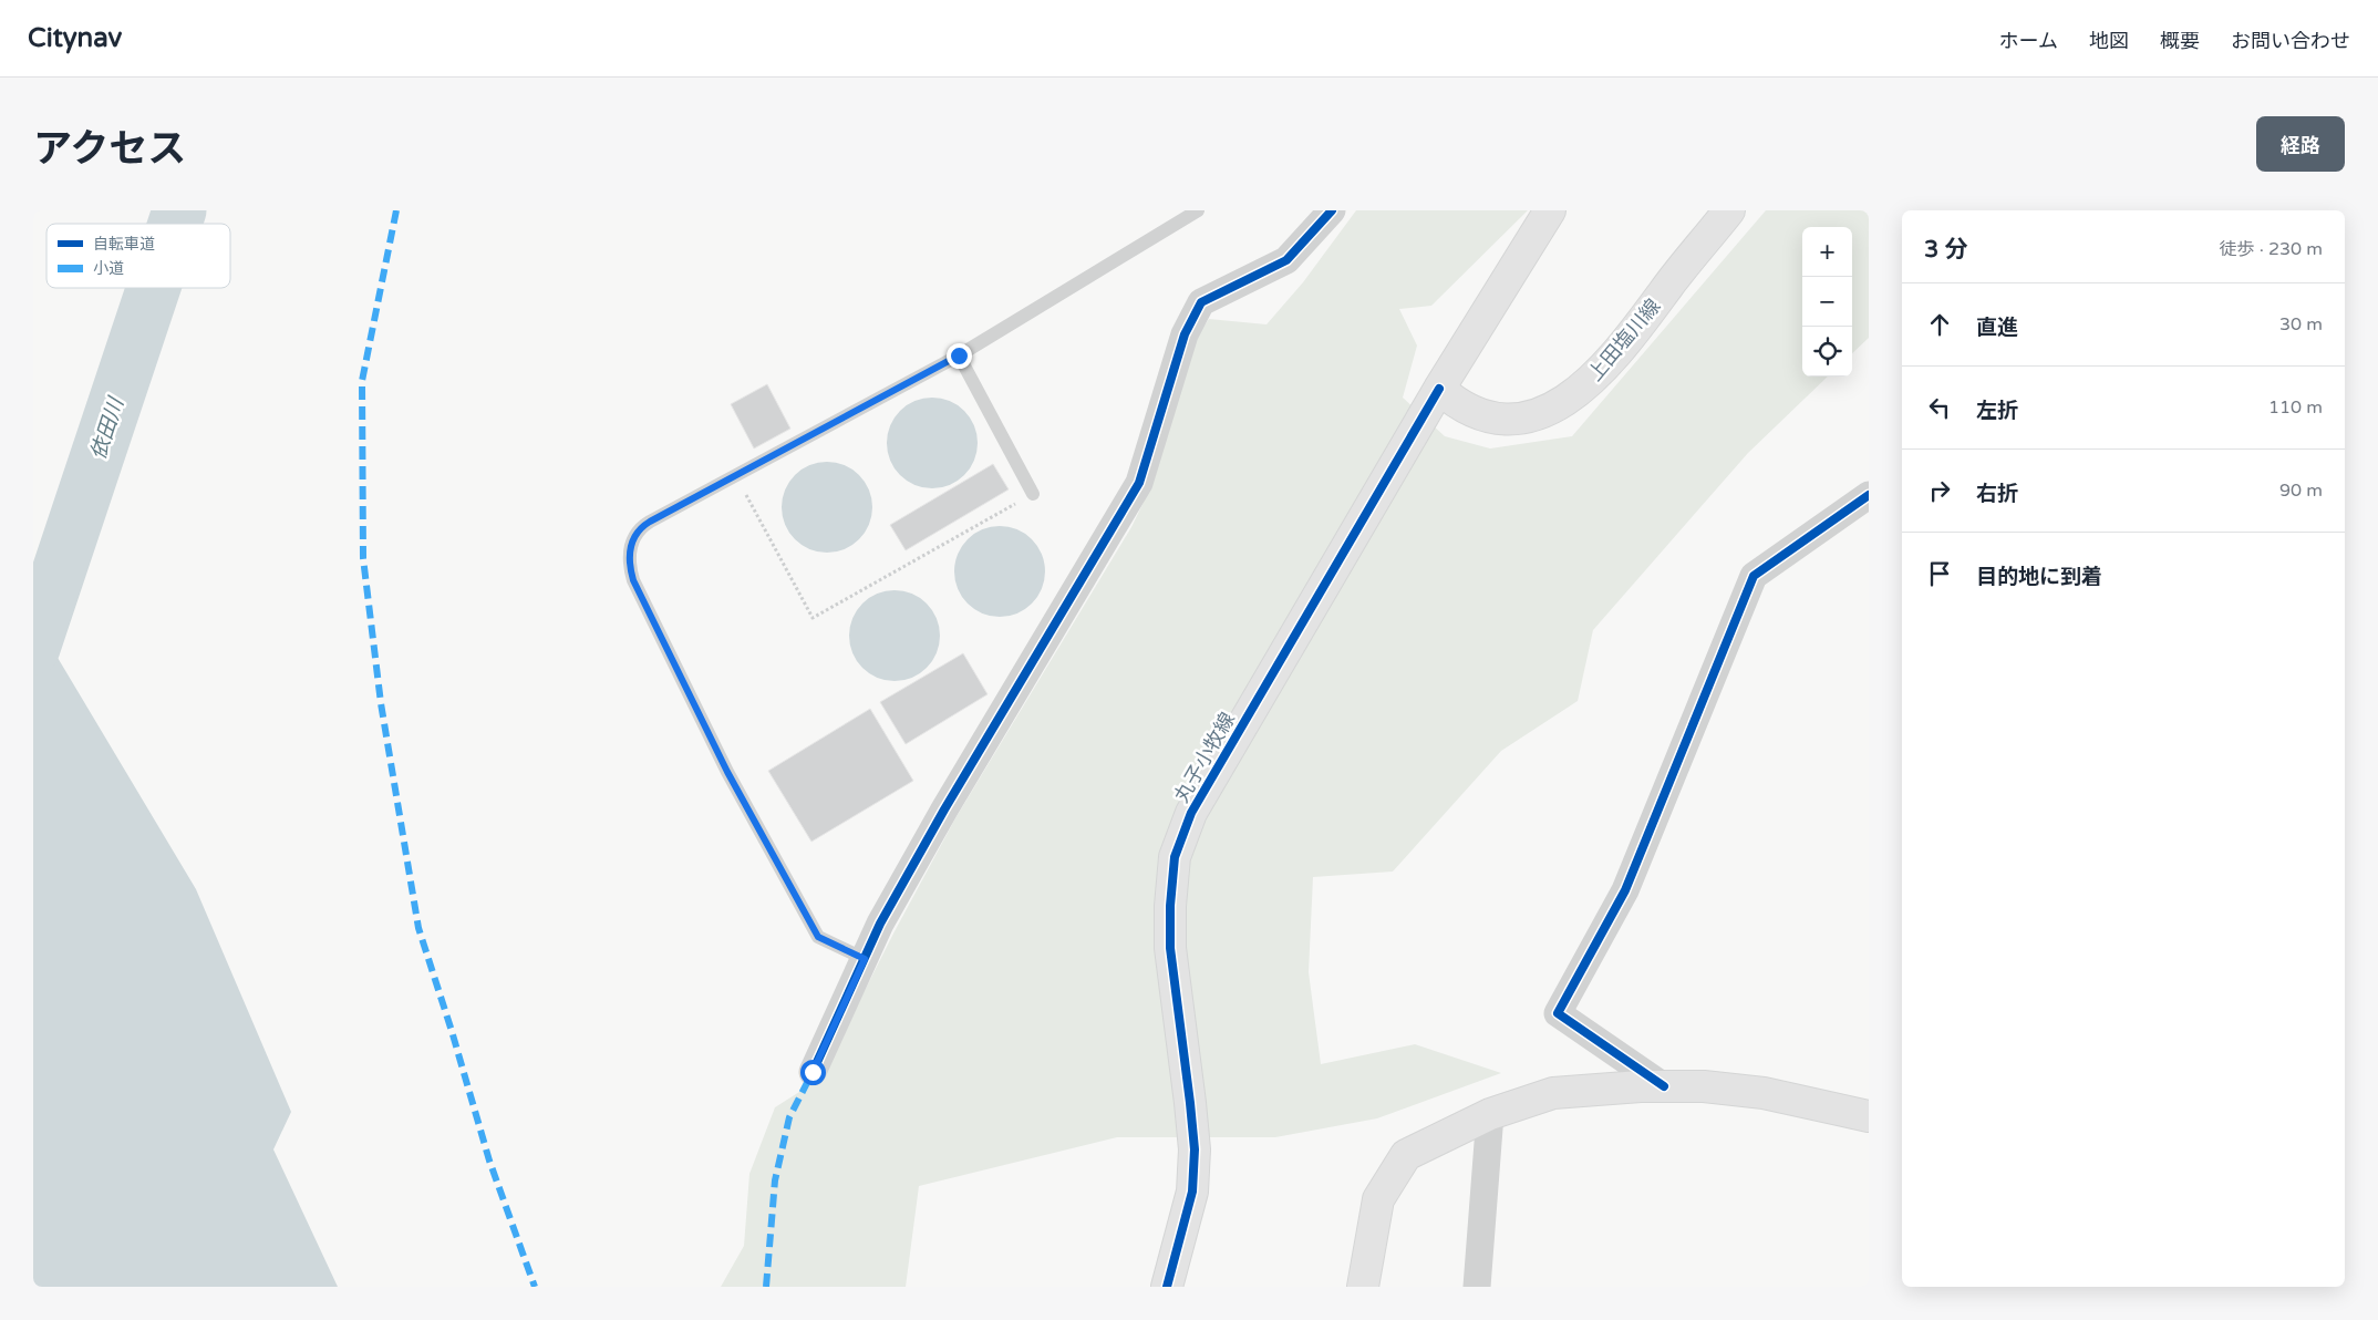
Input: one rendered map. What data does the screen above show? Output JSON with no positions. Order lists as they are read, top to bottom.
{
  "streets": {
    "street": ["上田塩川線", "丸子小牧線"]
  },
  "crossings": [
    ["上田塩川線", "丸子小牧線"]
  ],
  "water": ["依田川"],
  "legend": ["自転車道", "小道"],
  "page": {
    "header": "Citynav",
    "nav": [
      "ホーム",
      "地図",
      "概要",
      "お問い合わせ"
    ],
    "title": "アクセス",
    "buttons": "経路",
    "heading": ["3 分", "徒歩 · 230 m"],
    "map_buttons": ["+", "−"],
    "list": [
      ["直進", "30 m"],
      ["左折", "110 m"],
      ["右折", "90 m"],
      "目的地に到着"
    ]
  }
}
